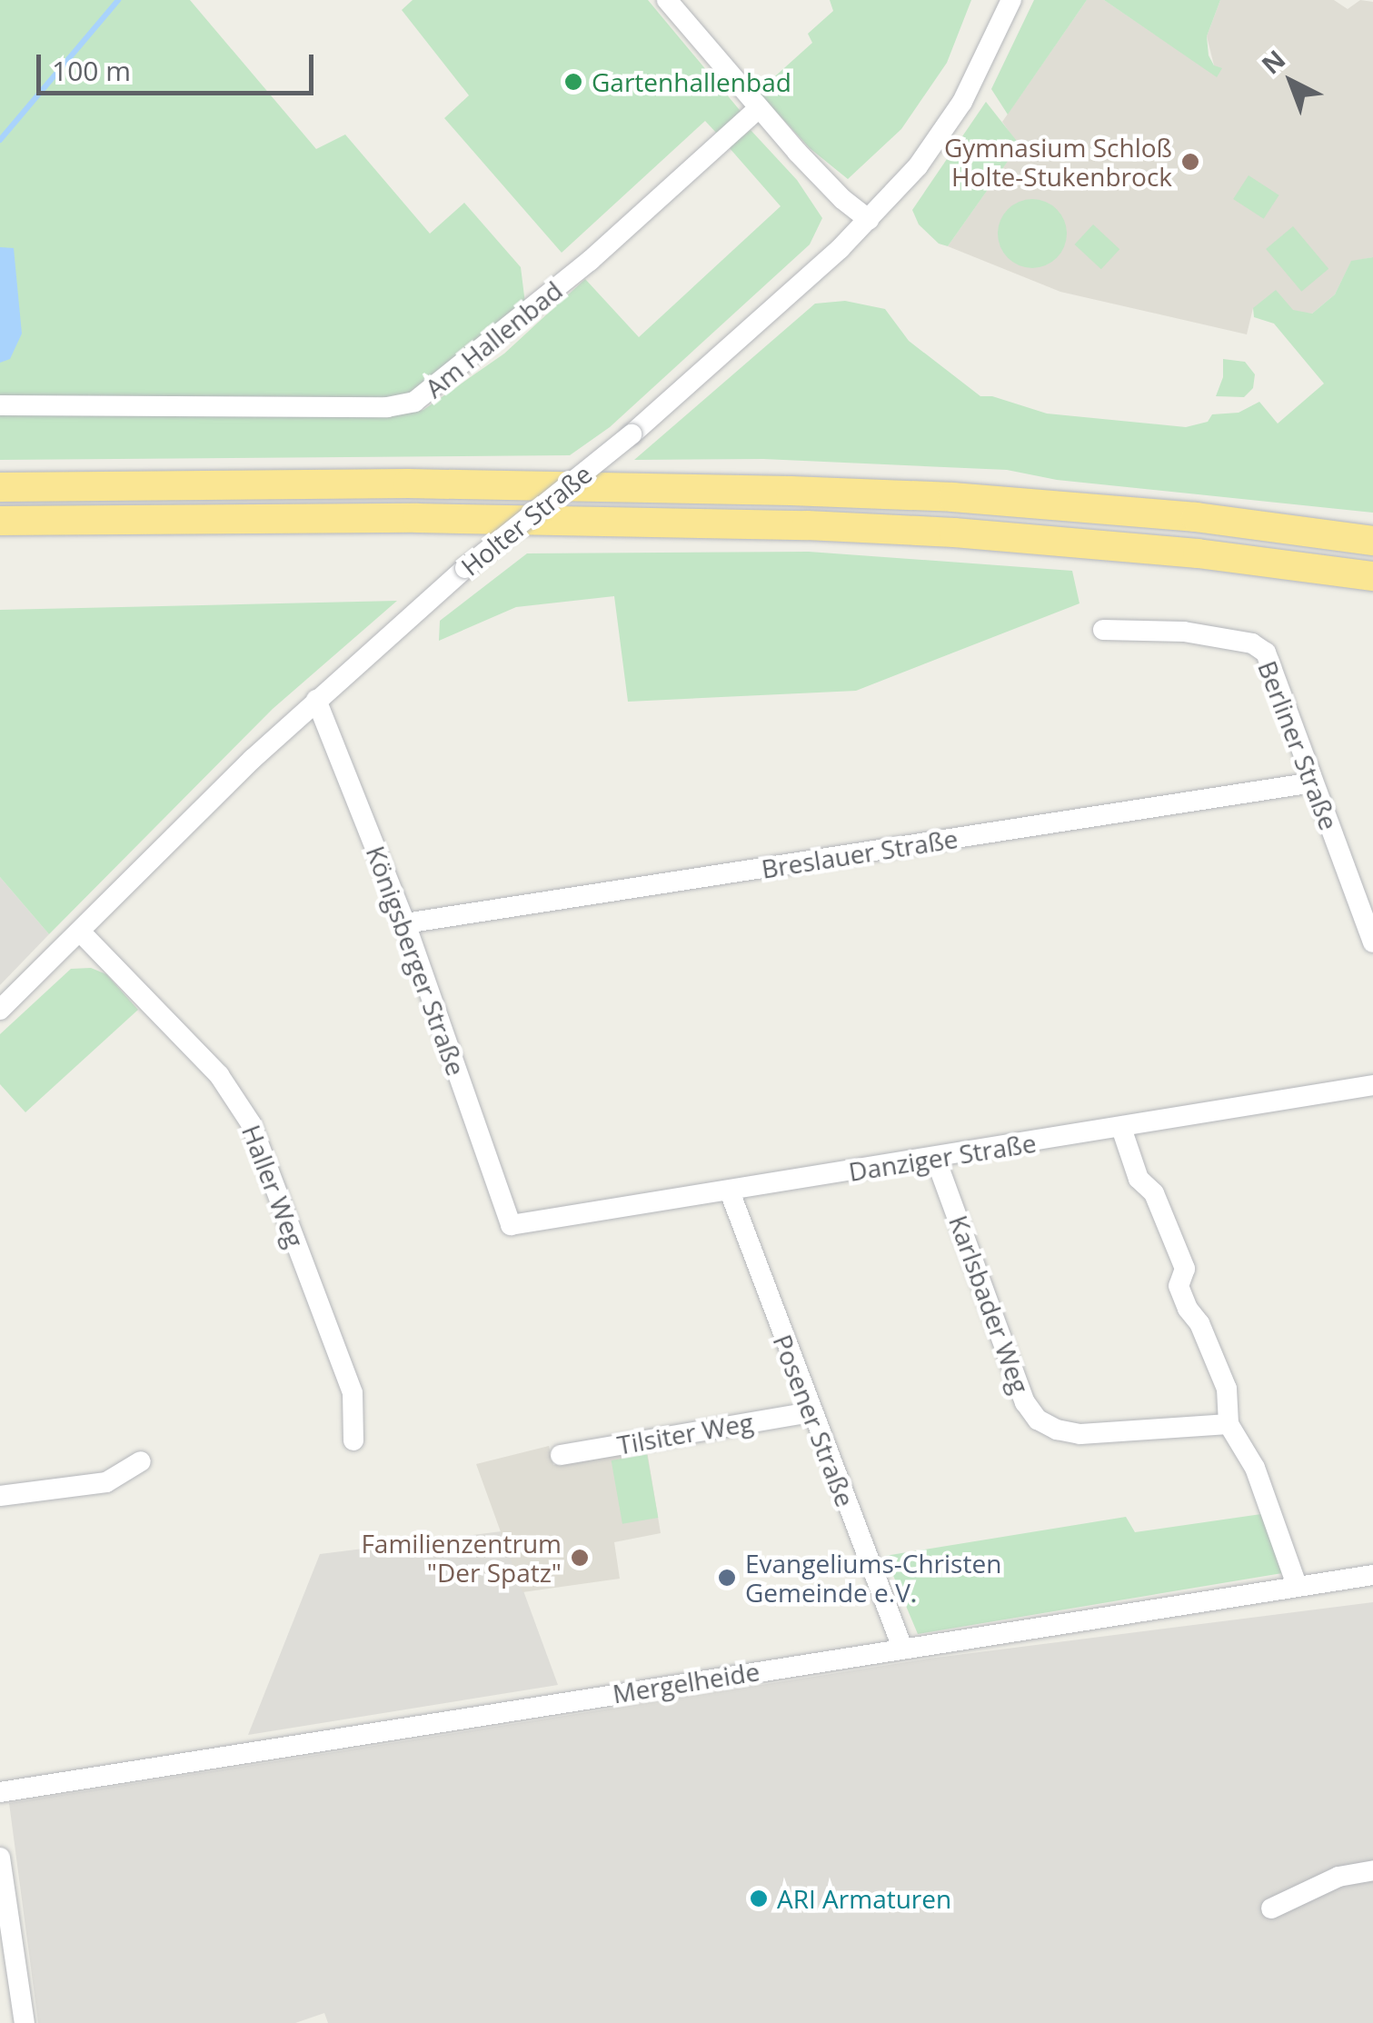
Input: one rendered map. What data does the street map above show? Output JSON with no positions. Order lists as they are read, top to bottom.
{
  "streets": {
    "street": [
      "Am Hallenbad",
      "Holter Straße",
      "Berliner Straße",
      "Breslauer Straße",
      "Königsberger Straße",
      "Danziger Straße",
      "Haller Weg",
      "Karlsbader Weg",
      "Posener Straße",
      "Tilsiter Weg",
      "Mergelheide"
    ]
  },
  "crossings": [
    ["Holter Straße", "Königsberger Straße"],
    ["Holter Straße", "Haller Weg"],
    ["Berliner Straße", "Breslauer Straße"],
    ["Breslauer Straße", "Königsberger Straße"],
    ["Königsberger Straße", "Danziger Straße"],
    ["Danziger Straße", "Karlsbader Weg"],
    ["Danziger Straße", "Posener Straße"],
    ["Posener Straße", "Tilsiter Weg"],
    ["Posener Straße", "Mergelheide"]
  ],
  "places": [
    "Gartenhallenbad",
    "Gymnasium Schloß Holte-Stukenbrock",
    "Familienzentrum \"Der Spatz\"",
    "Evangeliums-Christen Gemeinde e.V.",
    "ARI Armaturen"
  ],
  "scale_bar": "100 m",
  "north": "top left"
}
